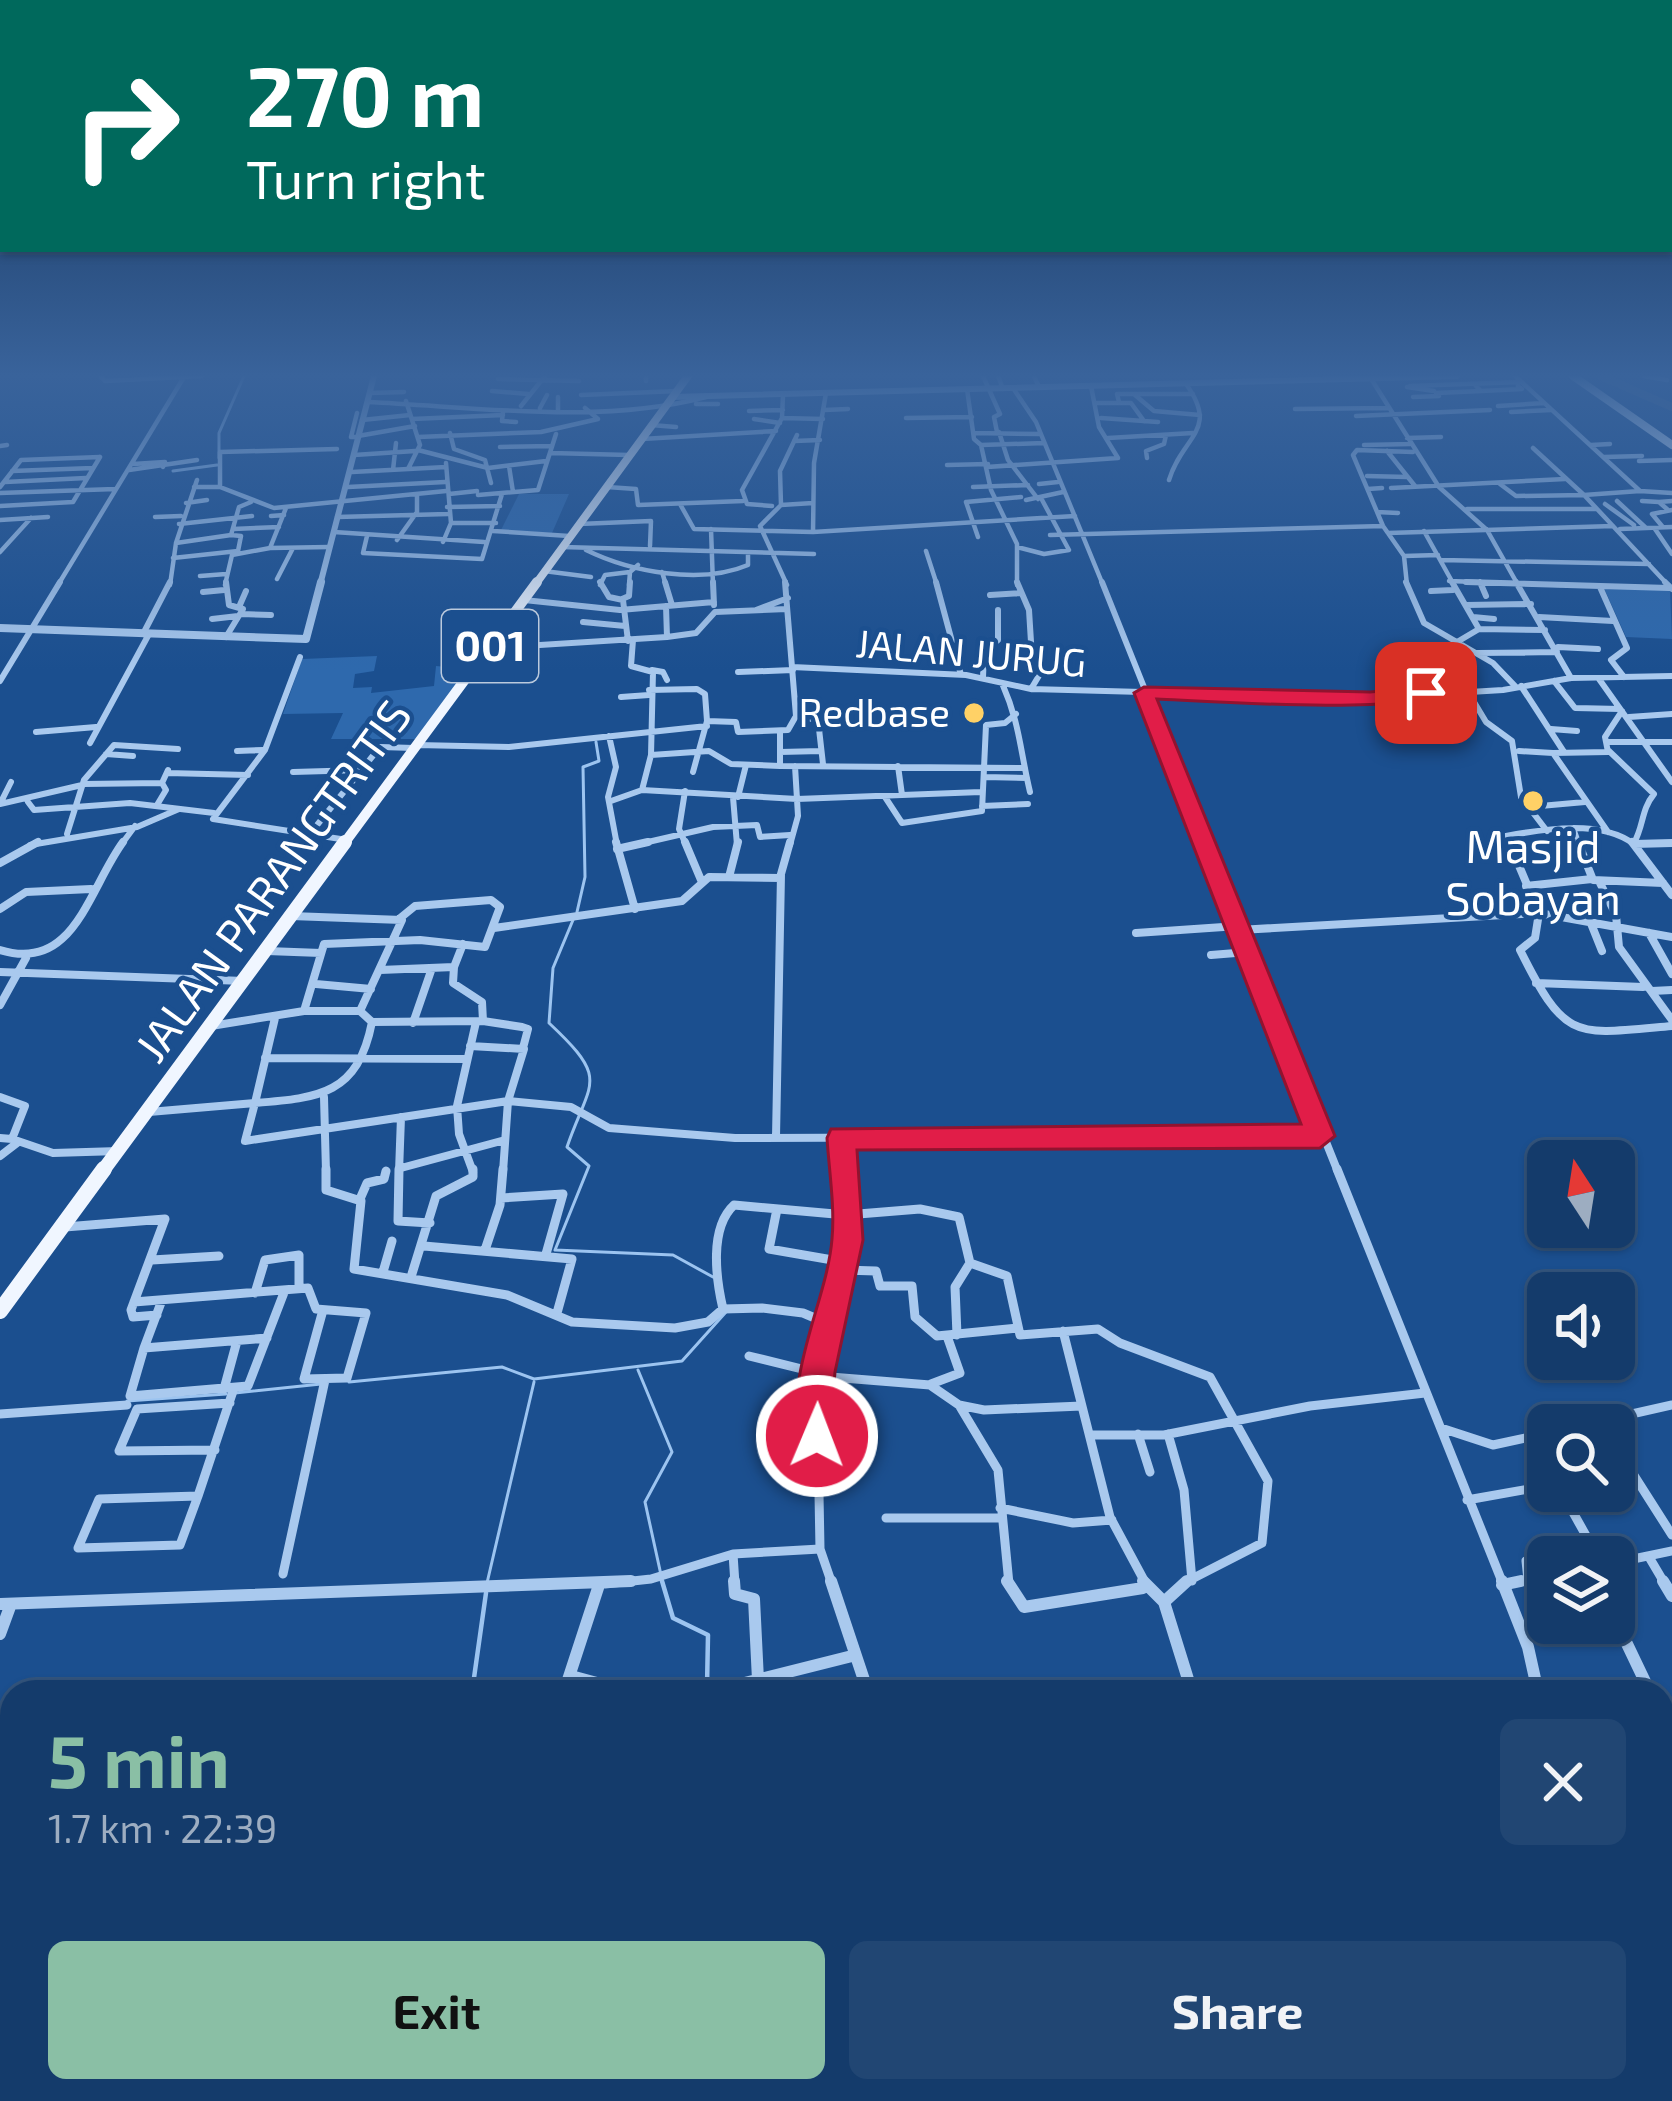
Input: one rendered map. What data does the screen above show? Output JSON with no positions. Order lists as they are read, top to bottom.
{
  "streets": {
    "main road": ["001", "JALAN PARANGTRITIS"],
    "street": ["JALAN JURUG"]
  },
  "places": ["Redbase", "Masjid Sobayan"],
  "north": "top",
  "page": {
    "turn": ["270 m", "Turn right"],
    "heading": ["5 min", "1.7 km · 22:39"],
    "buttons": ["Exit", "Share"]
  }
}
